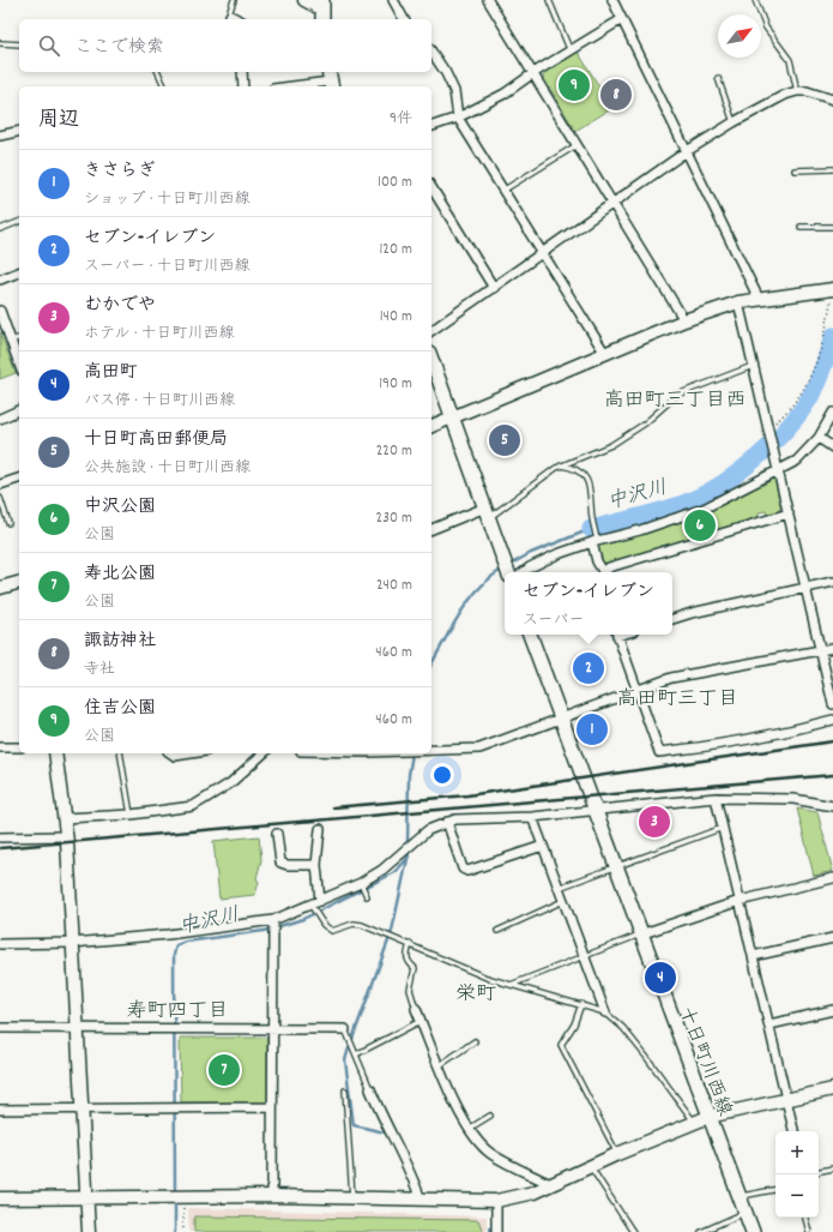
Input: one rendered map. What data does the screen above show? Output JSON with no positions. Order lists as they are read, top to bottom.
{
  "streets": {
    "main road": ["十日町川西線"]
  },
  "districts": [
    "高田町三丁目西",
    "高田町三丁目",
    "栄町",
    "寿町四丁目"
  ],
  "water": ["中沢川"],
  "north": "top right",
  "page": {
    "search": "ここで検索",
    "pins": [
      "9",
      "8",
      "5",
      "6",
      "2",
      "1",
      "3",
      "4",
      "7"
    ],
    "heading": ["周辺", "9件"],
    "list": [
      {
        "mark": "1",
        "name": "きさらぎ",
        "note": "ショップ · 十日町川西線",
        "value": "100 m"
      },
      {
        "mark": "2",
        "name": "セブン-イレブン",
        "note": "スーパー · 十日町川西線",
        "value": "120 m"
      },
      {
        "mark": "3",
        "name": "むかでや",
        "note": "ホテル · 十日町川西線",
        "value": "140 m"
      },
      {
        "mark": "4",
        "name": "高田町",
        "note": "バス停 · 十日町川西線",
        "value": "190 m"
      },
      {
        "mark": "5",
        "name": "十日町高田郵便局",
        "note": "公共施設 · 十日町川西線",
        "value": "220 m"
      },
      {
        "mark": "6",
        "name": "中沢公園",
        "note": "公園",
        "value": "230 m"
      },
      {
        "mark": "7",
        "name": "寿北公園",
        "note": "公園",
        "value": "240 m"
      },
      {
        "mark": "8",
        "name": "諏訪神社",
        "note": "寺社",
        "value": "460 m"
      },
      {
        "mark": "9",
        "name": "住吉公園",
        "note": "公園",
        "value": "460 m"
      }
    ],
    "popup": ["セブン-イレブン", "スーパー"],
    "map_buttons": ["+", "−"]
  }
}
